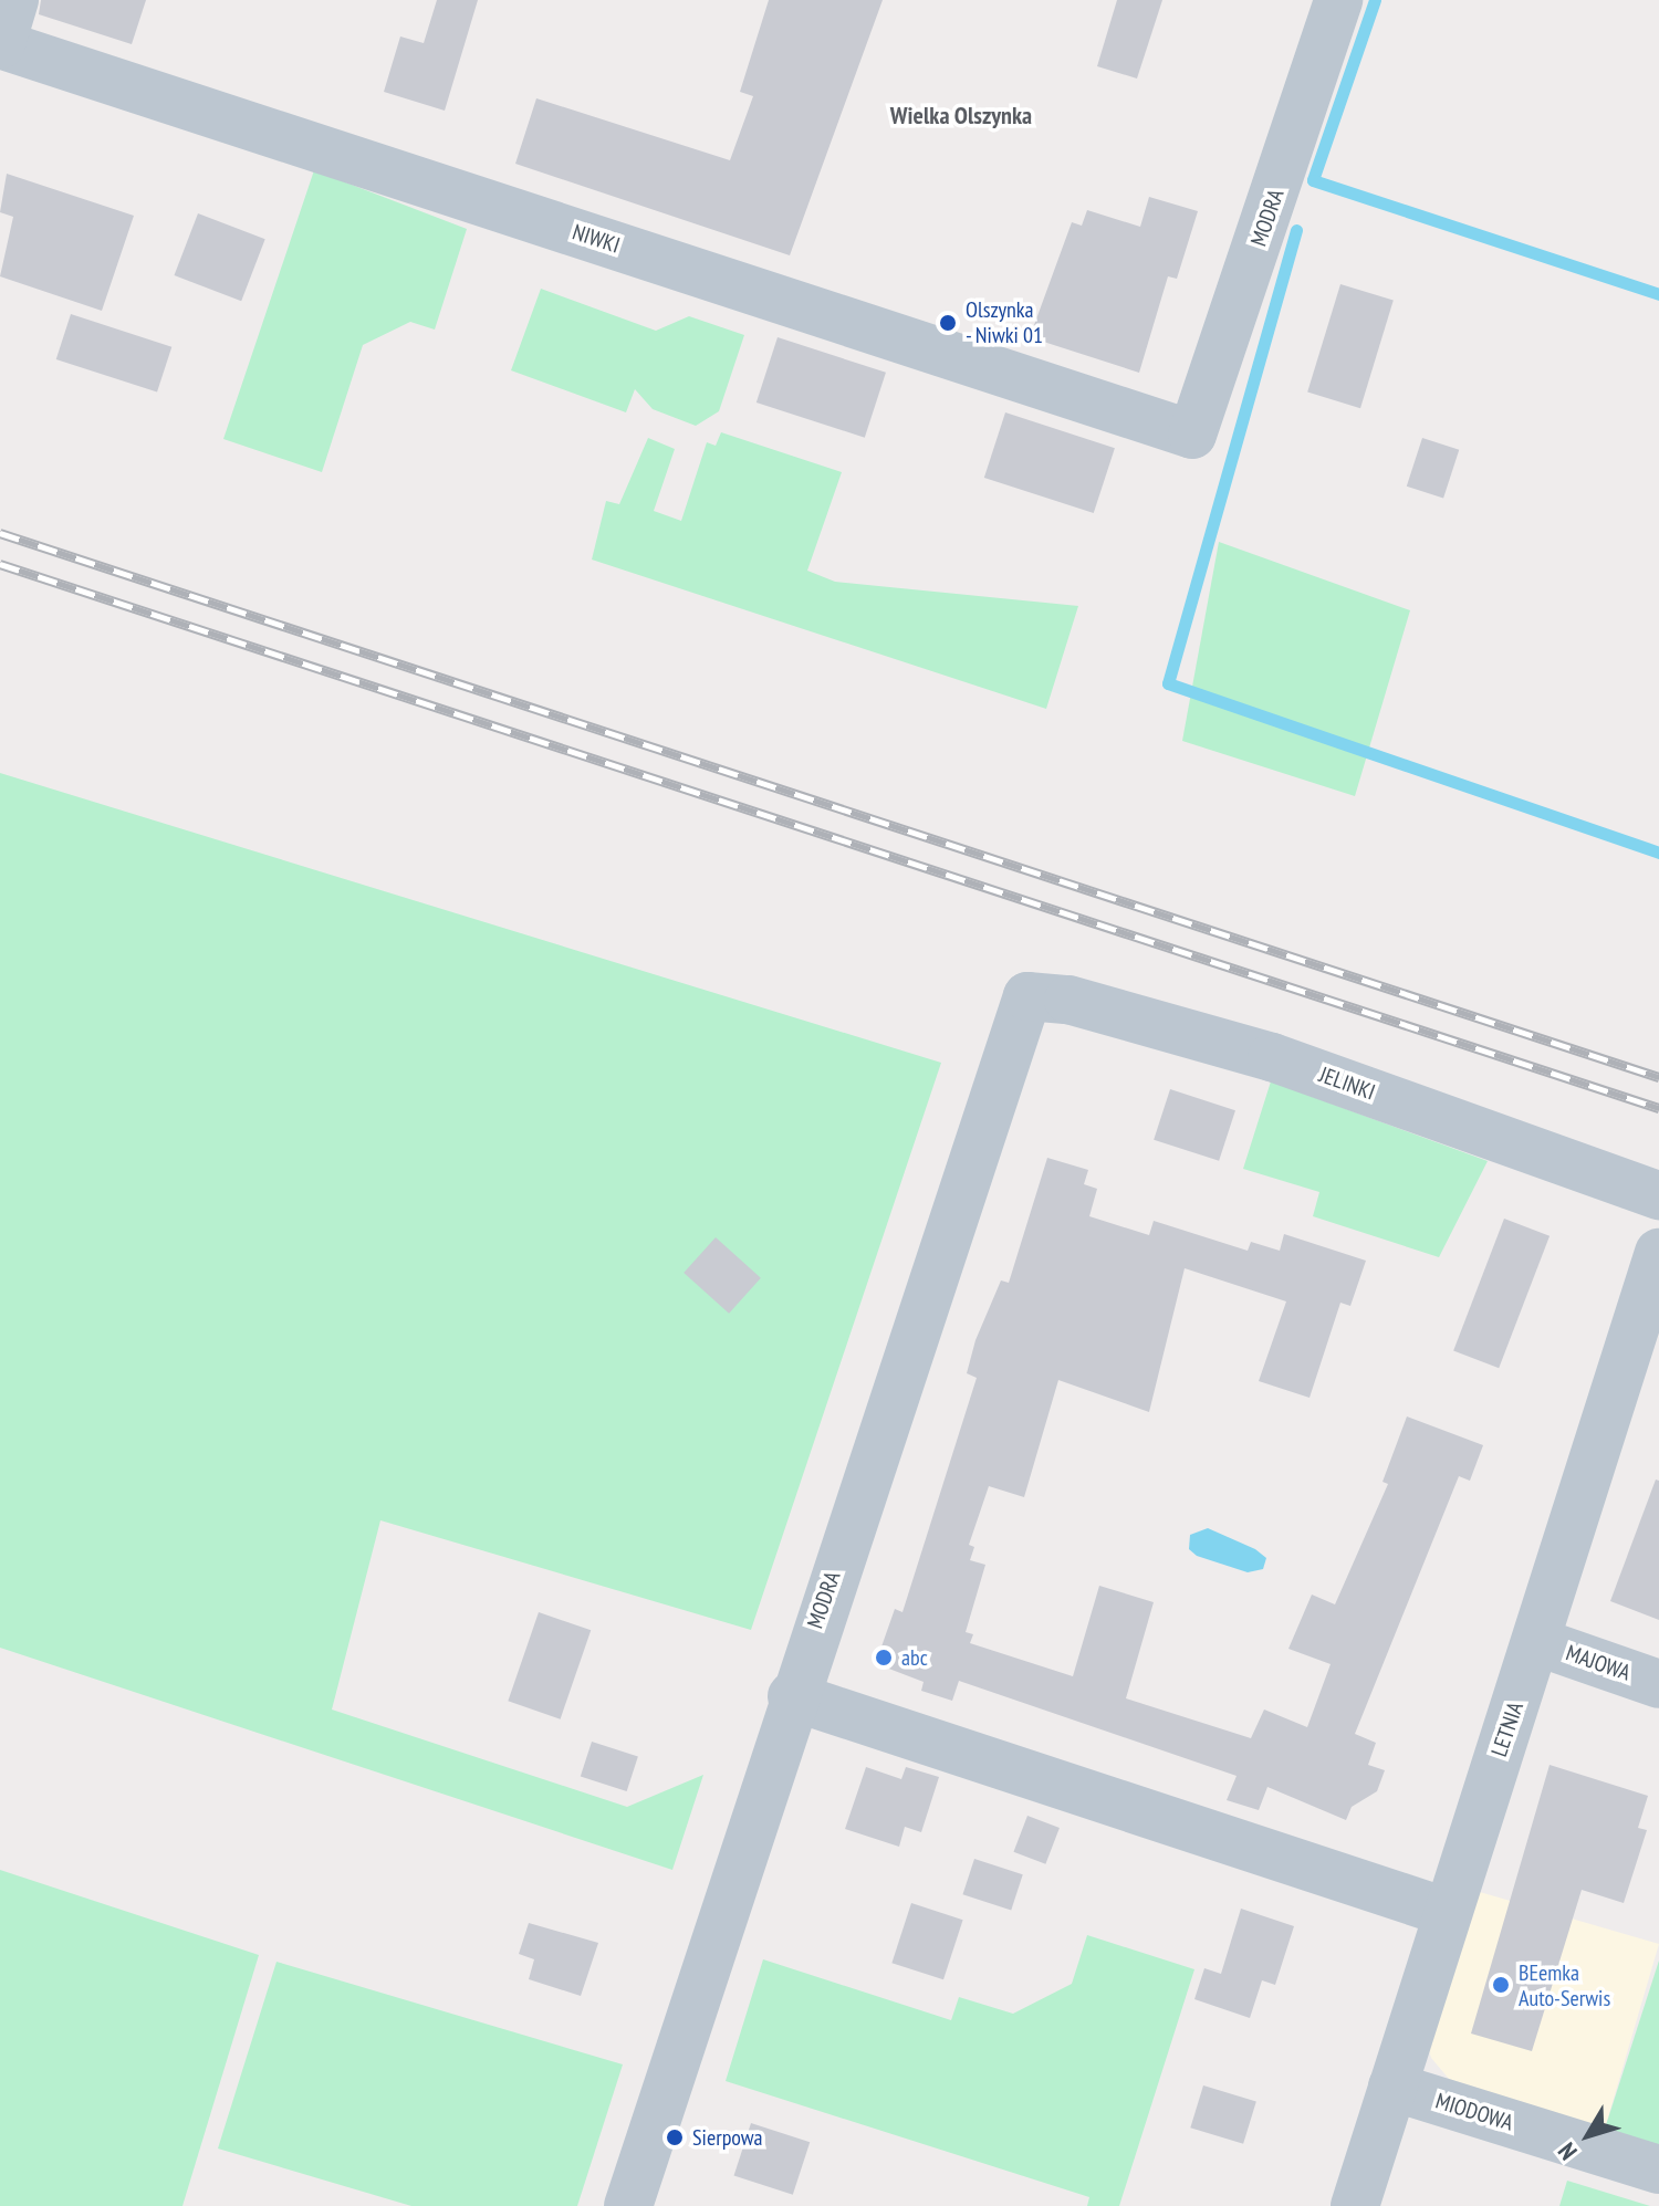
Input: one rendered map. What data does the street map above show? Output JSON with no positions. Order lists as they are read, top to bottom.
{
  "streets": {
    "street": [
      "MODRA",
      "NIWKI",
      "JELINKI",
      "MAJOWA",
      "LETNIA",
      "MIODOWA"
    ]
  },
  "crossings": [
    ["MODRA", "NIWKI"],
    ["MODRA", "JELINKI"],
    ["MAJOWA", "LETNIA"],
    ["LETNIA", "MIODOWA"]
  ],
  "districts": ["Wielka Olszynka"],
  "places": [
    "Olszynka - Niwki 01",
    "abc",
    "BEemka Auto-Serwis",
    "Sierpowa"
  ],
  "north": "bottom left"
}
